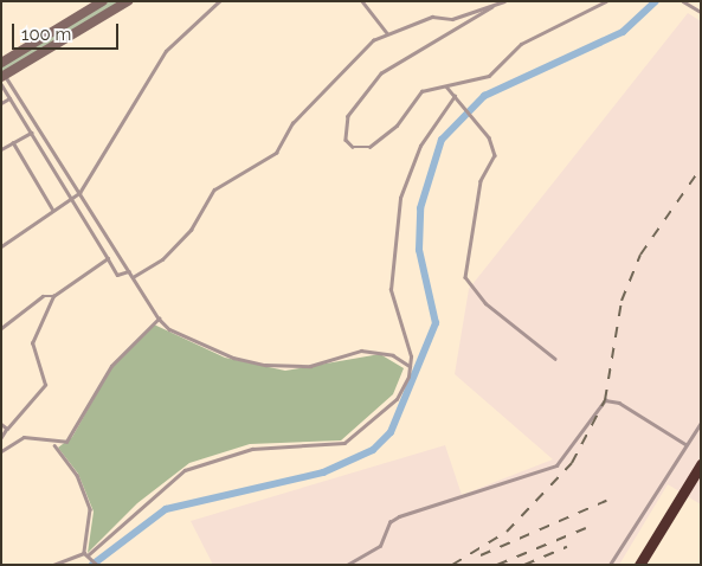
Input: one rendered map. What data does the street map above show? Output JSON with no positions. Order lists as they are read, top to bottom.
{
  "scale_bar": "100 m"
}
